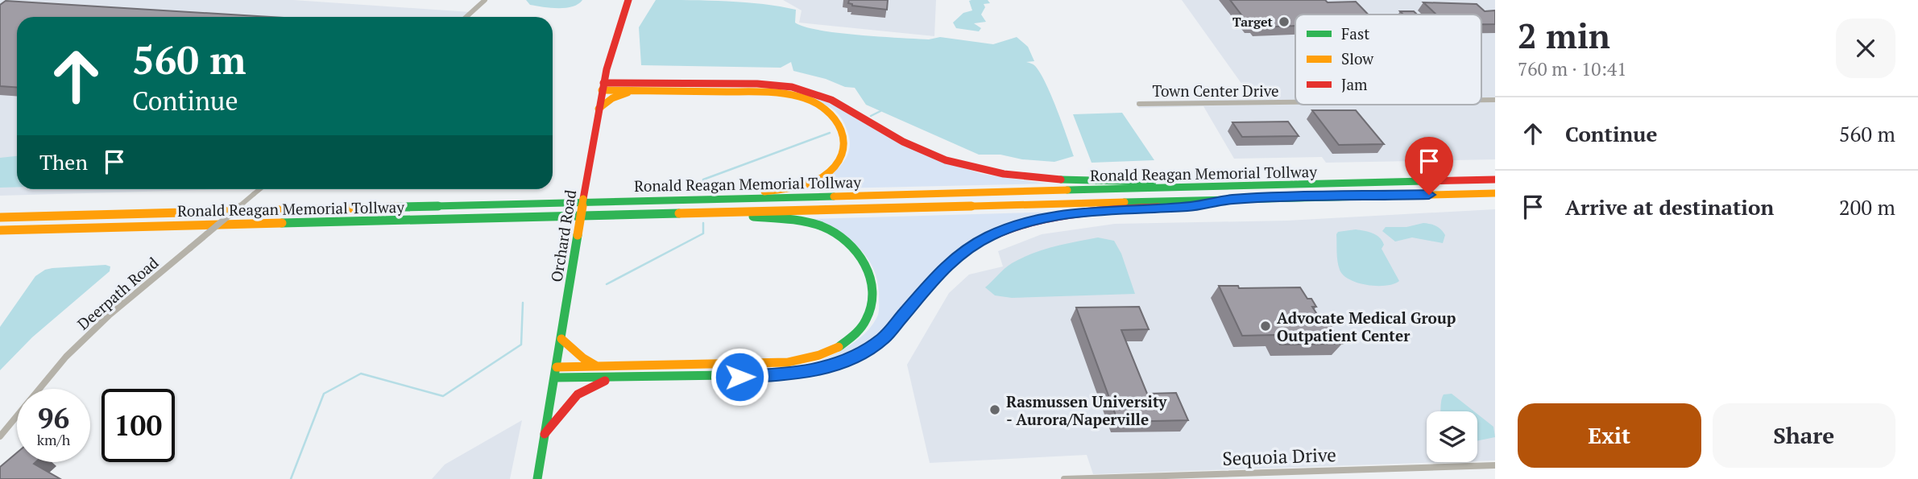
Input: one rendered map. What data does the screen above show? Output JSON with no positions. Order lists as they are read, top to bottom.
{
  "streets": {
    "main road": ["Ronald Reagan Memorial Tollway", "Orchard Road"],
    "street": ["Town Center Drive", "Deerpath Road", "Sequoia Drive"]
  },
  "places": ["Target", "Advocate Medical Group Outpatient Center", "Rasmussen University - Aurora/Naperville"],
  "legend": ["Fast", "Slow", "Jam"],
  "page": {
    "heading": ["2 min", "760 m · 10:41"],
    "turn": ["560 m", "Continue"],
    "list": [
      {
        "name": "Continue",
        "value": "560 m"
      },
      {
        "name": "Arrive at destination",
        "value": "200 m"
      }
    ],
    "then": "Then",
    "speed": "96 km/h",
    "limit": "100",
    "buttons": ["Exit", "Share"]
  }
}
